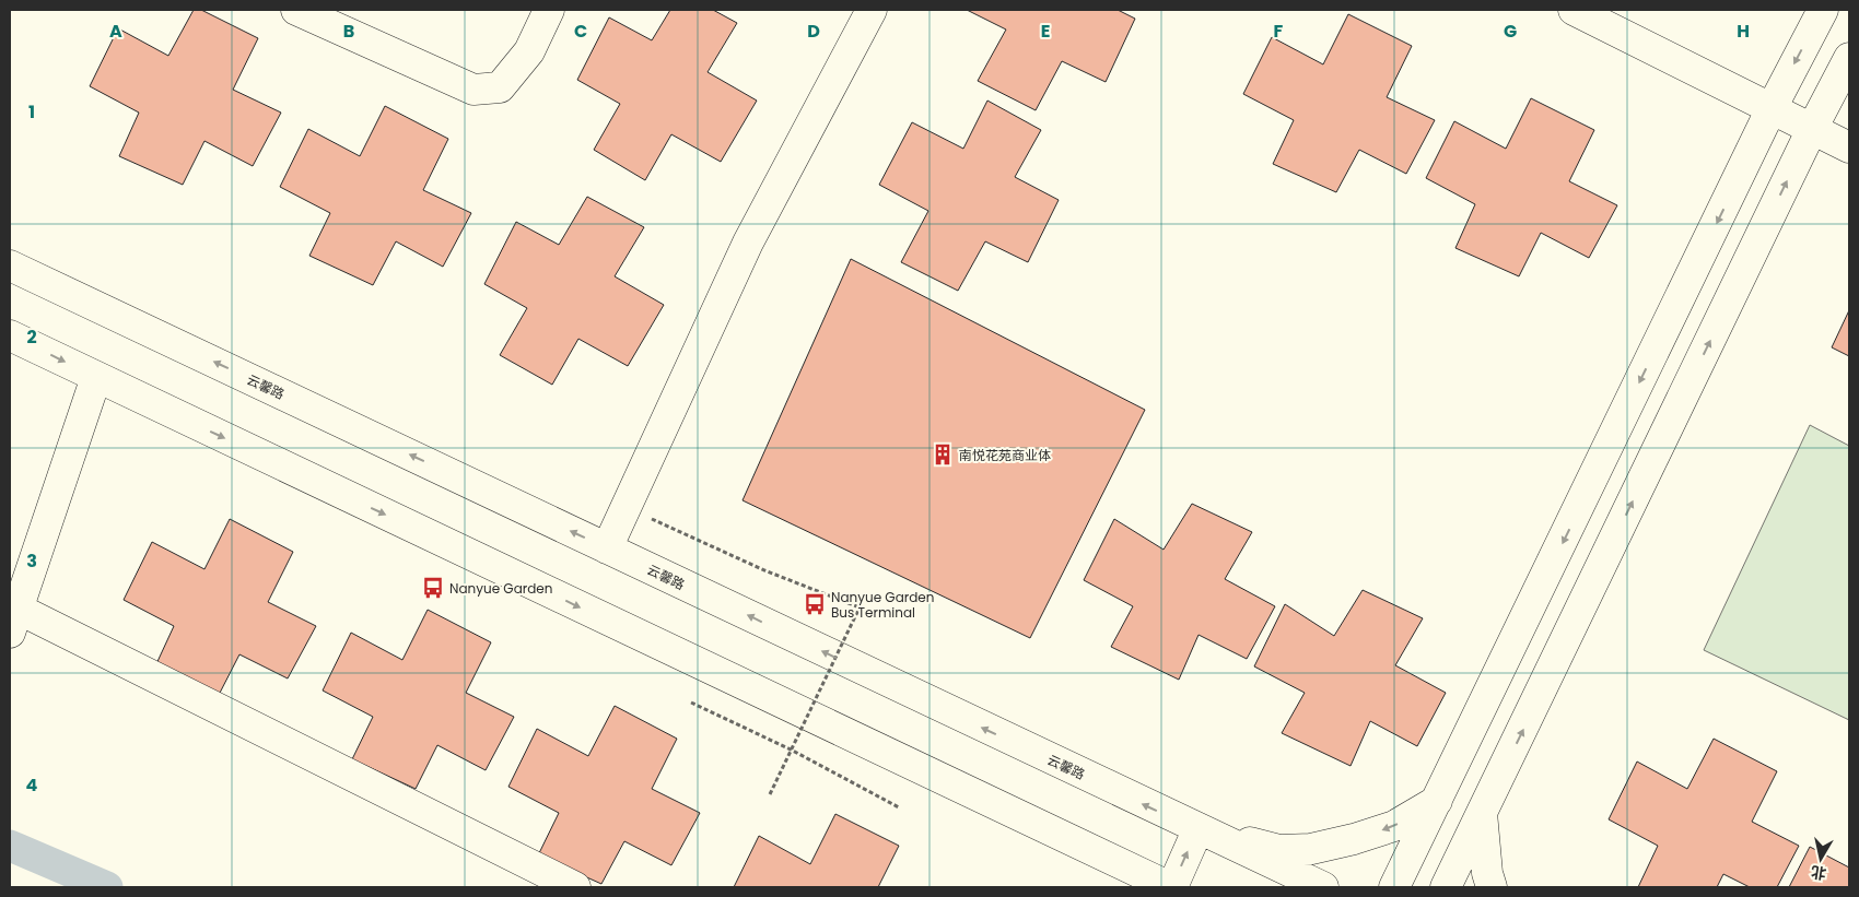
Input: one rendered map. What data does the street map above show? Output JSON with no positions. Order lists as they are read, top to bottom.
{
  "streets": {
    "street": ["云馨路"]
  },
  "places": {
    "building": ["南悦花苑商业体"],
    "bus stop": ["Nanyue Garden", "Nanyue Garden Bus Terminal"]
  },
  "north": "bottom",
  "grid": {
    "columns": [
      "A",
      "B",
      "C",
      "D",
      "E",
      "F",
      "G",
      "H"
    ],
    "rows": [
      "1",
      "2",
      "3",
      "4"
    ]
  }
}
